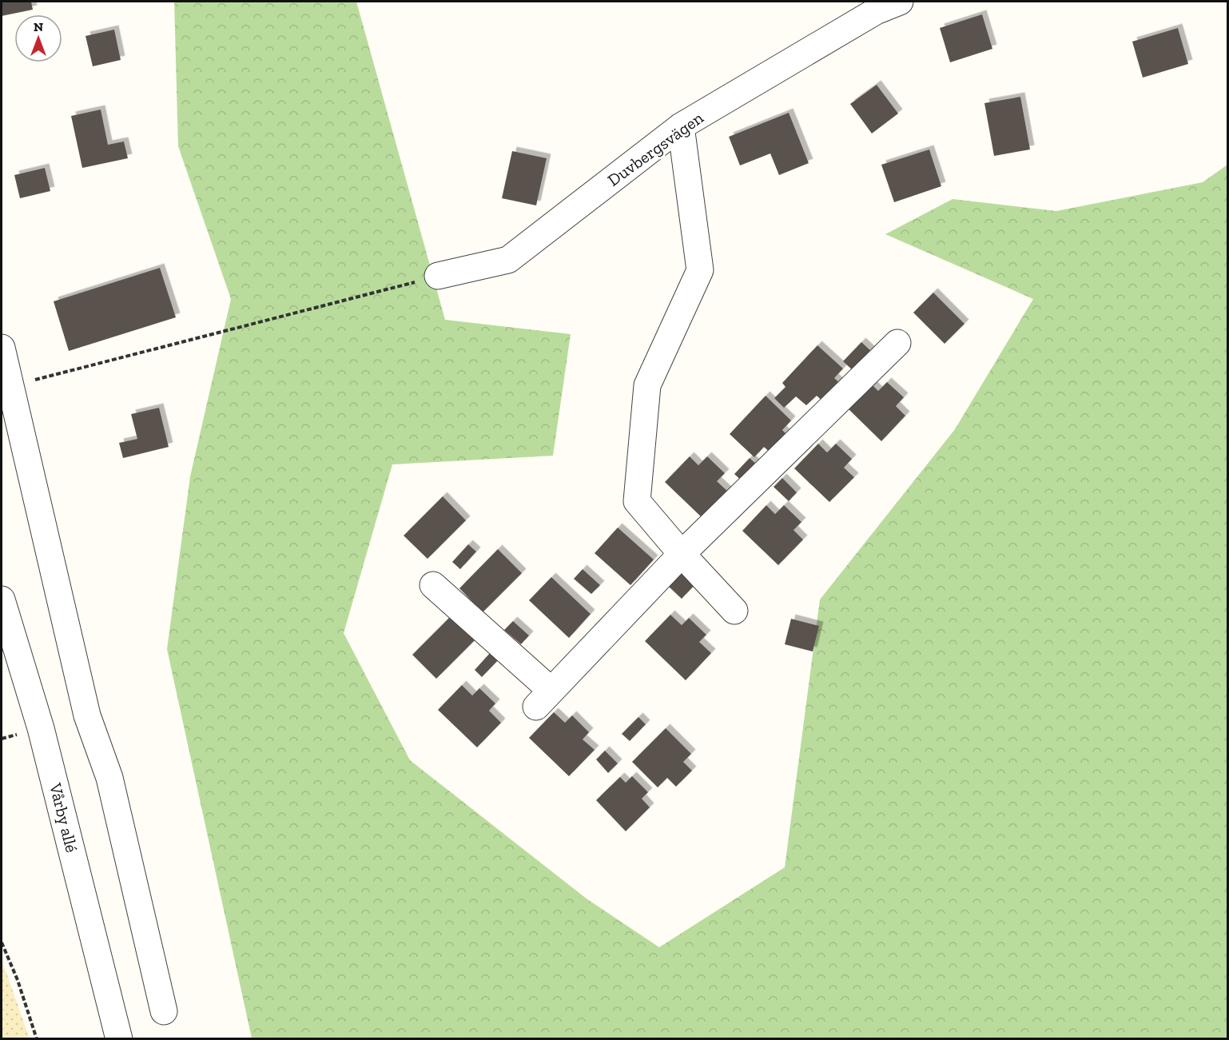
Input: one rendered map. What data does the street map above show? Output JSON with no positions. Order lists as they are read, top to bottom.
{
  "streets": {
    "street": ["Duvbergsvägen", "Vårby allé"]
  },
  "north": "top"
}
